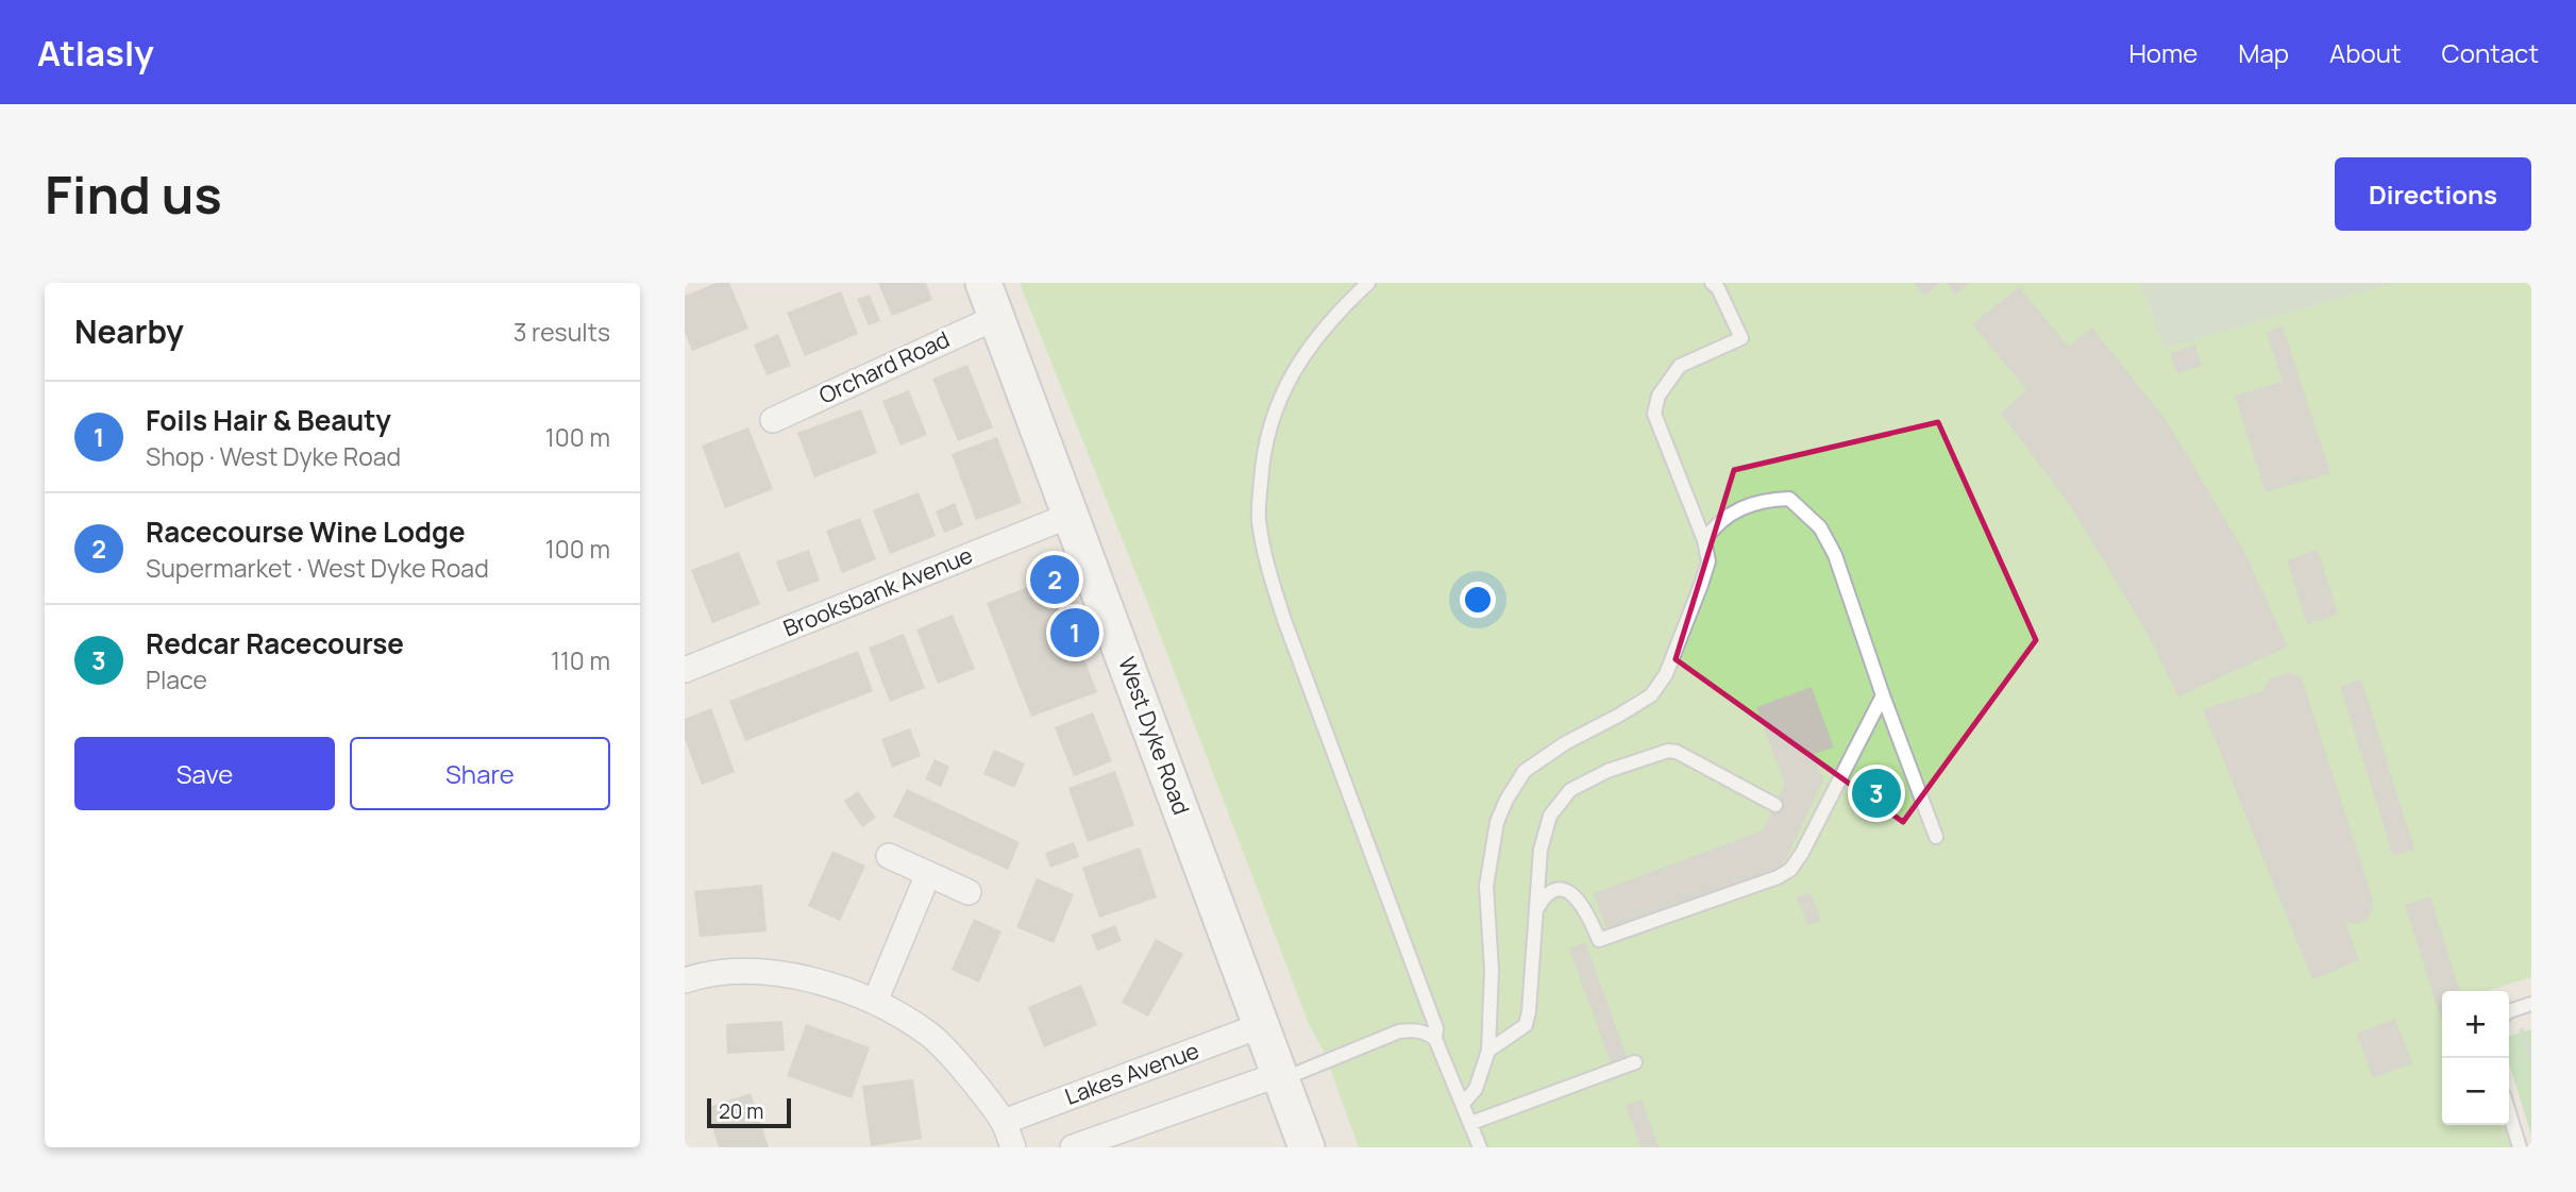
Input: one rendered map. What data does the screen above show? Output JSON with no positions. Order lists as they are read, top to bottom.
{
  "streets": {
    "street": [
      "Orchard Road",
      "Brooksbank Avenue",
      "West Dyke Road",
      "Lakes Avenue"
    ]
  },
  "crossings": [
    ["Orchard Road", "West Dyke Road"],
    ["Brooksbank Avenue", "West Dyke Road"],
    ["West Dyke Road", "Lakes Avenue"]
  ],
  "scale_bar": "20 m",
  "page": {
    "header": "Atlasly",
    "nav": [
      "Home",
      "Map",
      "About",
      "Contact"
    ],
    "buttons": [
      "Directions",
      ["Save", "Share"]
    ],
    "title": "Find us",
    "heading": ["Nearby", "3 results"],
    "list": [
      {
        "mark": "1",
        "name": "Foils Hair & Beauty",
        "note": "Shop · West Dyke Road",
        "value": "100 m"
      },
      {
        "mark": "2",
        "name": "Racecourse Wine Lodge",
        "note": "Supermarket · West Dyke Road",
        "value": "100 m"
      },
      {
        "mark": "3",
        "name": "Redcar Racecourse",
        "note": "Place",
        "value": "110 m"
      }
    ],
    "pins": ["2", "1", "3"],
    "map_buttons": ["+", "−"],
    "scale": "20 m"
  }
}
